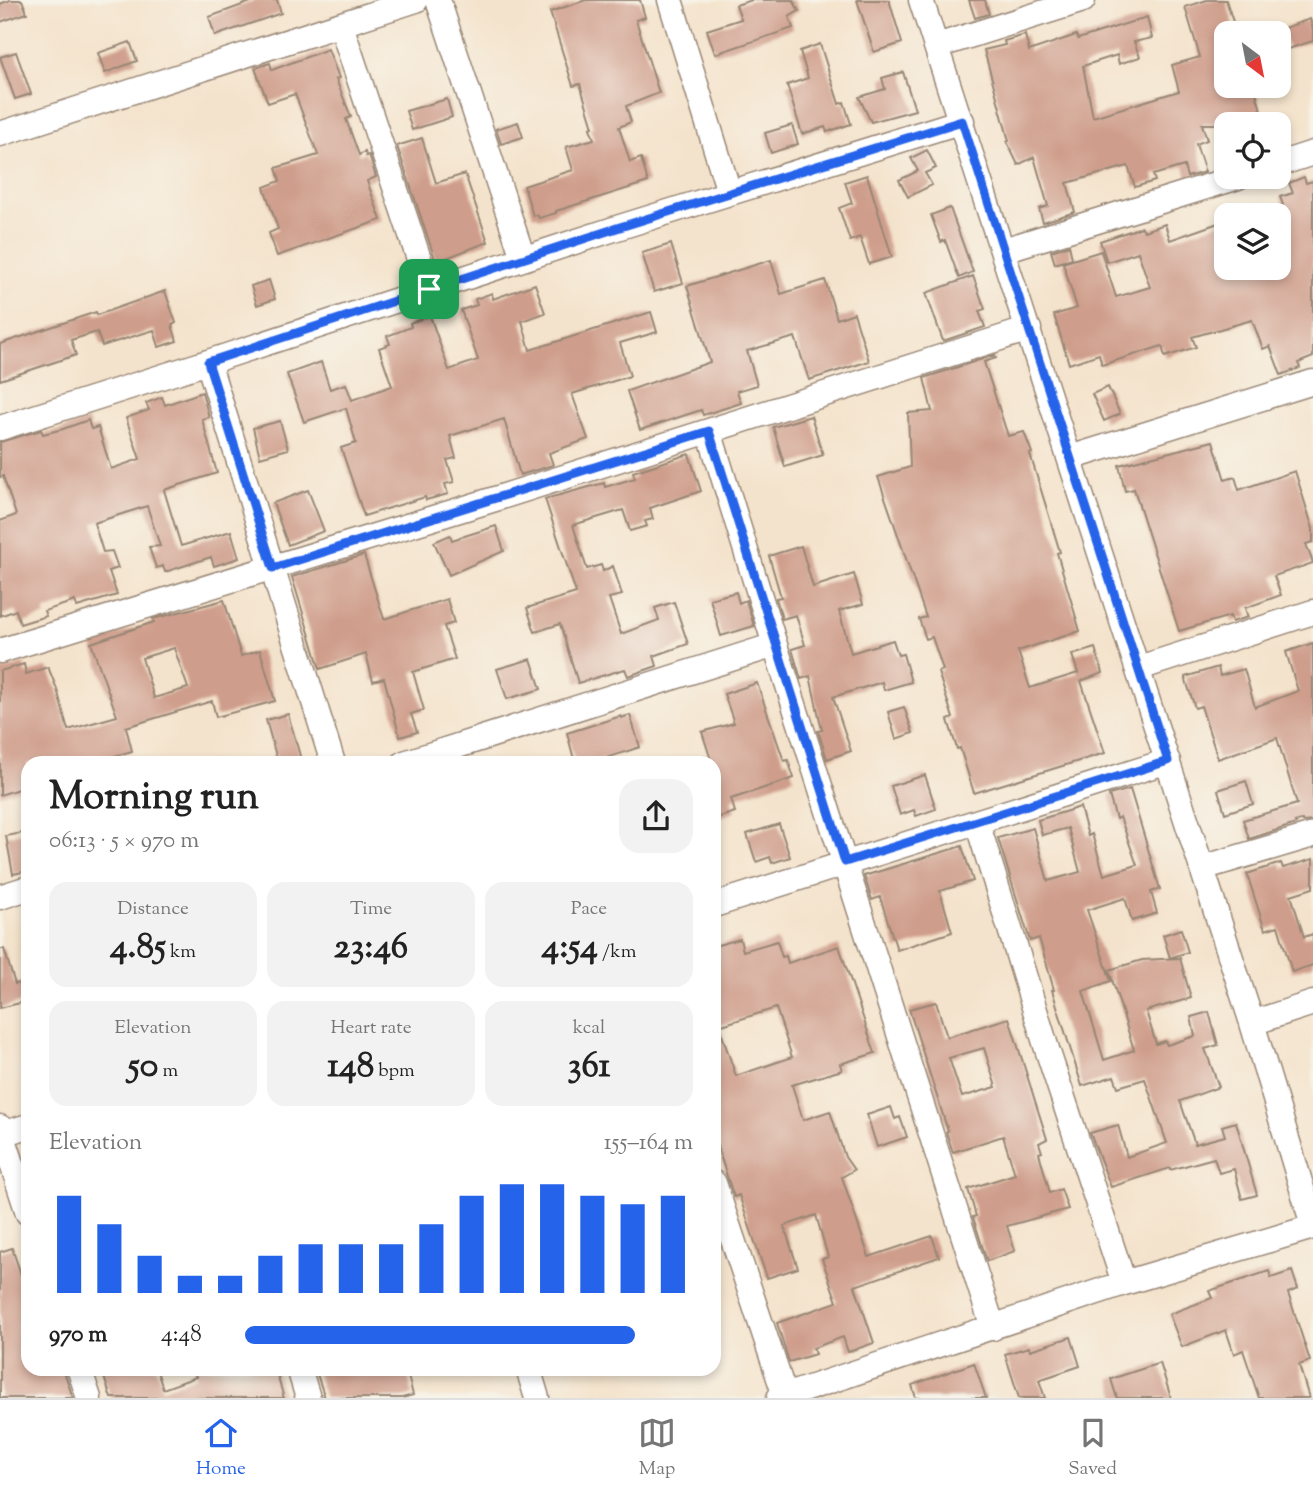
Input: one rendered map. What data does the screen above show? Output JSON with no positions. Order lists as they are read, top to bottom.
{
  "north": "bottom right",
  "page": {
    "heading": ["Morning run", "06:13 · 5 × 970 m"],
    "stats": [
      ["Distance", "4.85 km"],
      ["Time", "23:46"],
      ["Pace", "4:54 /km"],
      ["Elevation", "50 m"],
      ["Heart rate", "148 bpm"],
      ["kcal", "361"]
    ],
    "chart": ["Elevation", "155–164 m"],
    "list": [
      {
        "name": "970 m",
        "note": "4:48"
      }
    ],
    "tabs": ["Home", "Map", "Saved"]
  }
}
